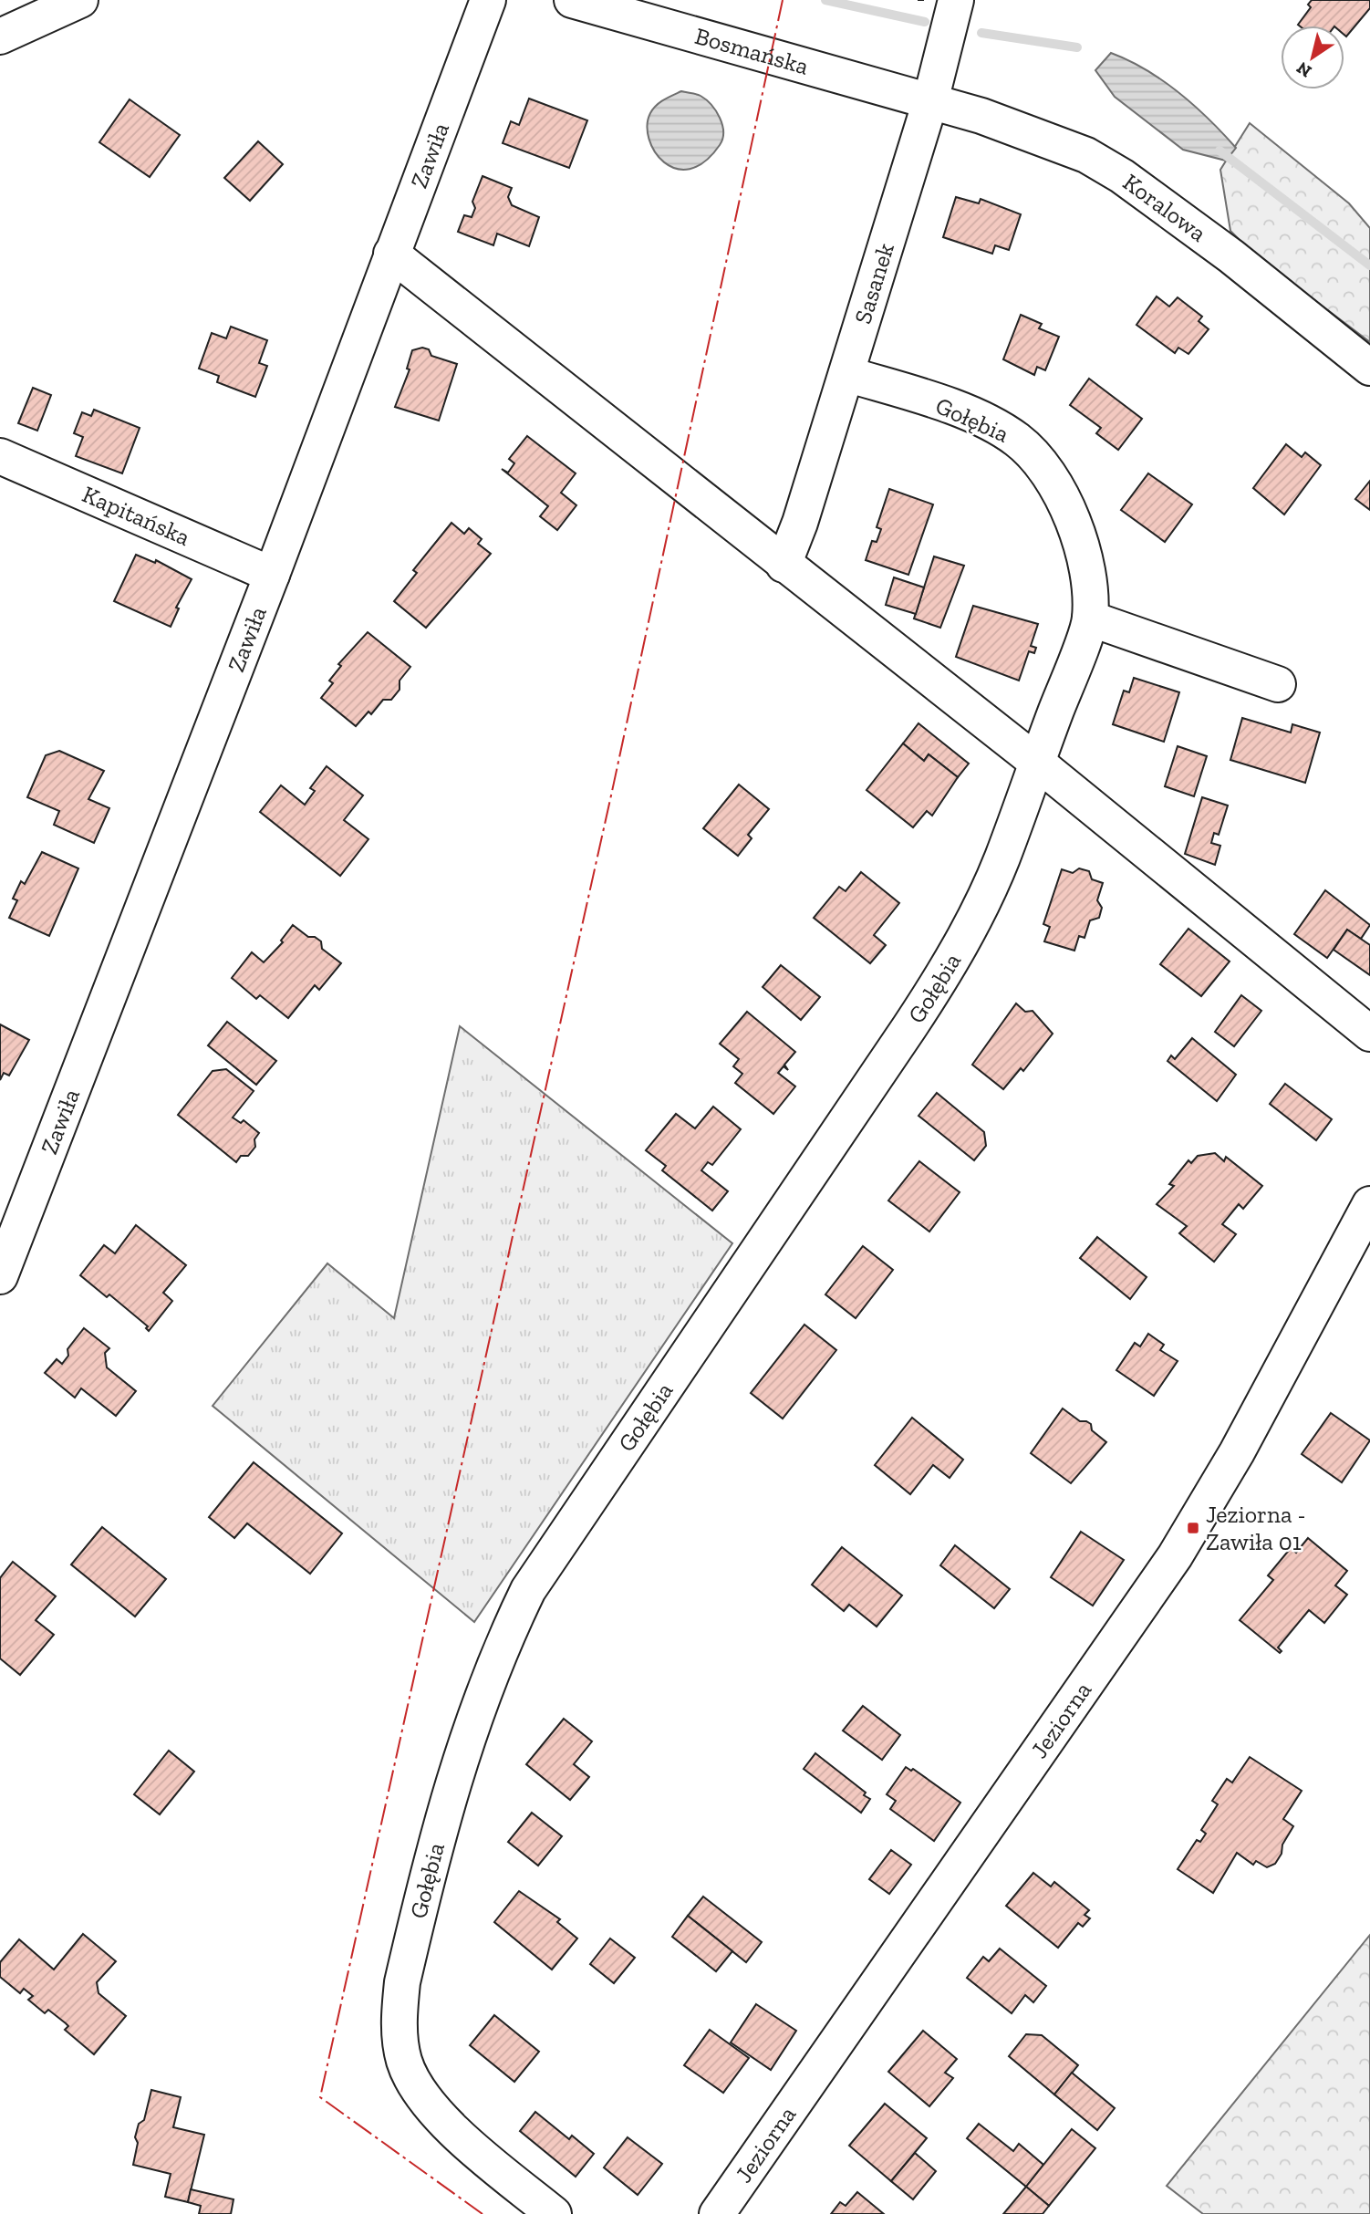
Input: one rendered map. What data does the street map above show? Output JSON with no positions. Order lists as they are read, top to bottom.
{
  "streets": {
    "street": [
      "Bosmańska",
      "Zawiła",
      "Koralowa",
      "Sasanek",
      "Gołębia",
      "Kapitańska",
      "Jeziorna"
    ]
  },
  "crossings": [
    ["Bosmańska", "Koralowa"],
    ["Bosmańska", "Sasanek"],
    ["Zawiła", "Kapitańska"],
    ["Koralowa", "Sasanek"],
    ["Sasanek", "Gołębia"]
  ],
  "places": {
    "transit": ["Jeziorna - Zawiła 01"]
  },
  "north": "bottom left"
}
